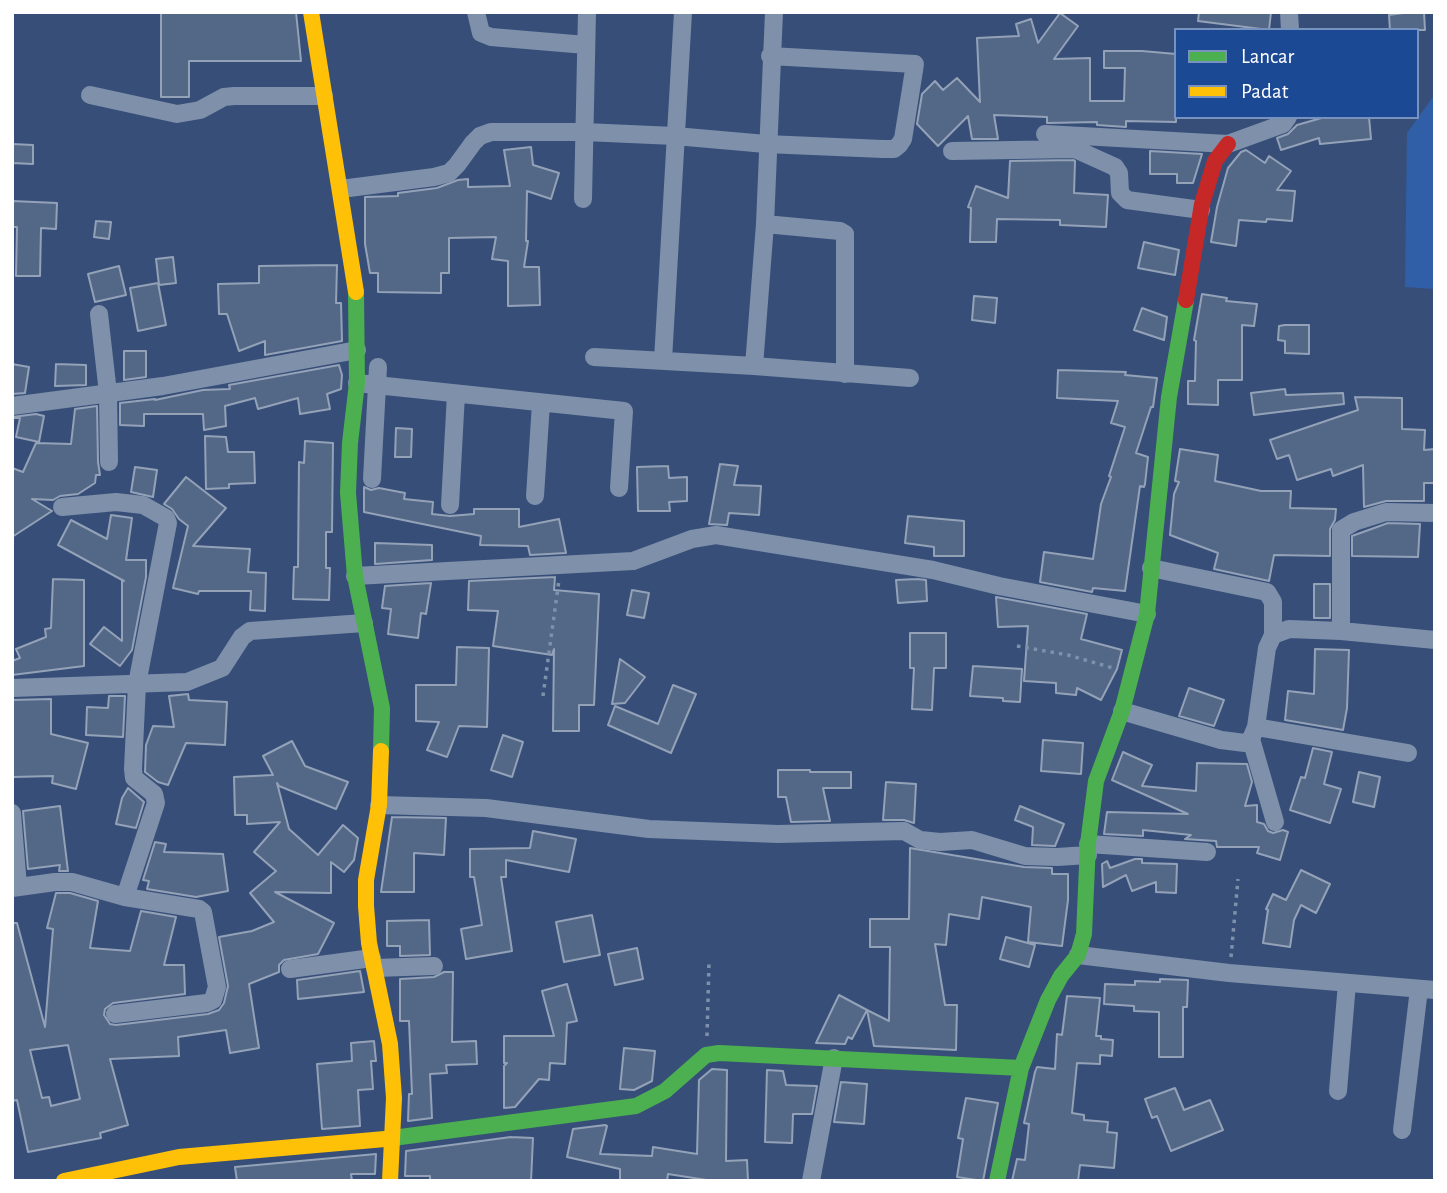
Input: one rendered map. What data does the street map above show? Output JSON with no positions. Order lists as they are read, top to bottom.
{
  "legend": ["Lancar", "Padat"]
}
